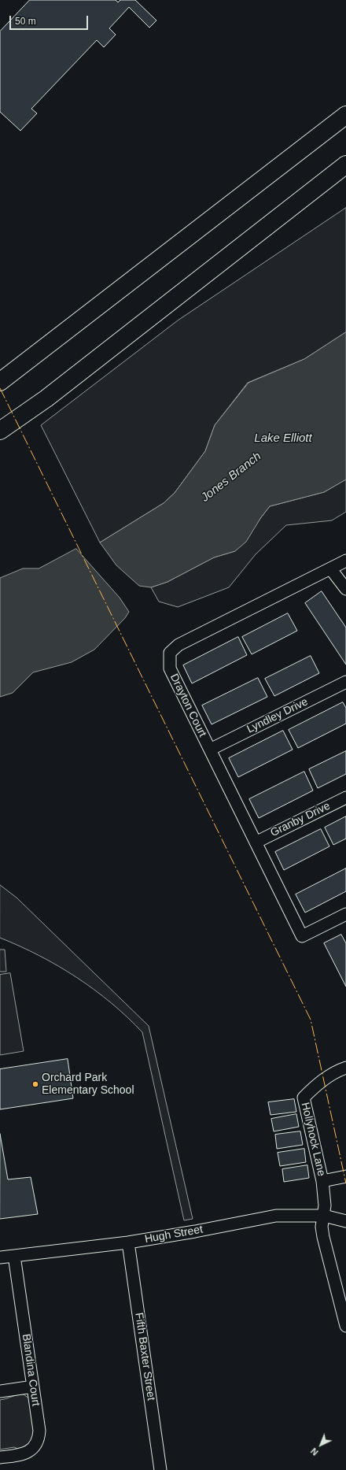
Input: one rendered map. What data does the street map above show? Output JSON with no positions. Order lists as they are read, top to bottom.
{
  "streets": {
    "street": [
      "Drayton Court",
      "Lyndley Drive",
      "Granby Drive",
      "Hollyhock Lane",
      "Hugh Street",
      "Fifth Baxter Street",
      "Blandina Court"
    ]
  },
  "crossings": [
    ["Drayton Court", "Lyndley Drive"],
    ["Drayton Court", "Granby Drive"],
    ["Hollyhock Lane", "Hugh Street"],
    ["Hugh Street", "Fifth Baxter Street"],
    ["Hugh Street", "Blandina Court"]
  ],
  "water": ["Lake Elliott", "Jones Branch"],
  "places": ["Orchard Park Elementary School"],
  "scale_bar": "50 m",
  "north": "bottom left"
}
